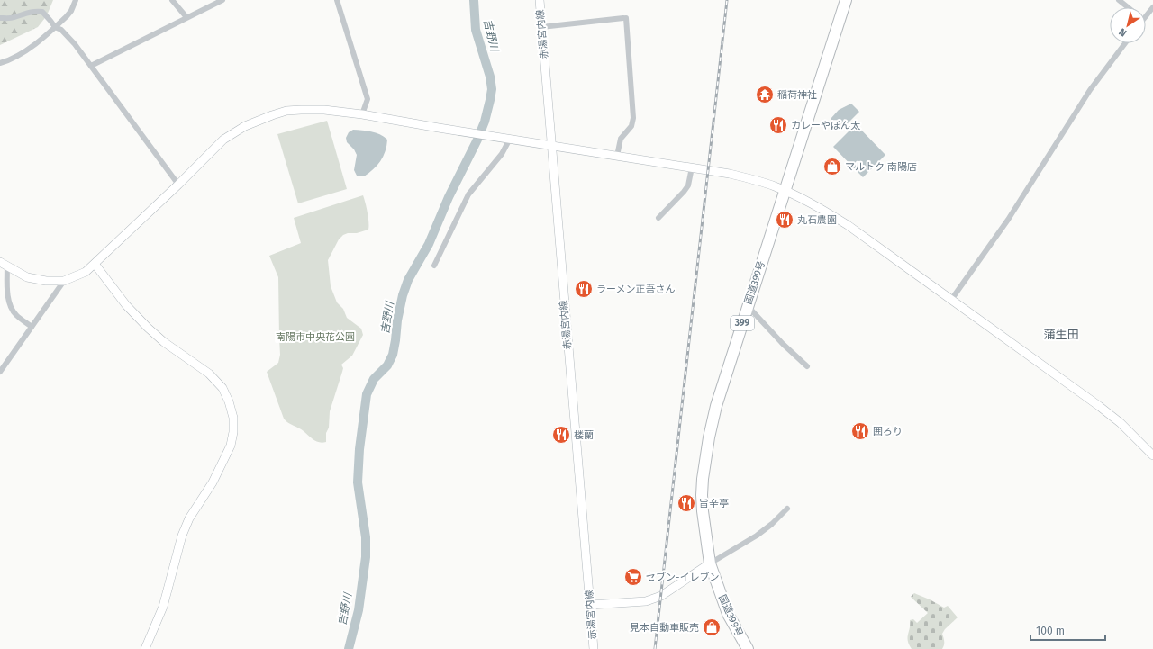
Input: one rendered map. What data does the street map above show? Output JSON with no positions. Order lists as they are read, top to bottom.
{
  "streets": {
    "highway": ["国道399号", "399"],
    "street": ["赤湯宮内線"]
  },
  "districts": ["蒲生田"],
  "water": ["吉野川"],
  "parks": ["南陽市中央花公園"],
  "places": {
    "temple": ["稲荷神社"],
    "restaurant": [
      "カレーやぽん太",
      "丸石農園",
      "ラーメン正吾さん",
      "囲ろり",
      "楼蘭",
      "旨辛亭"
    ],
    "shop": ["マルトク 南陽店", "見本自動車販売"],
    "supermarket": ["セブン-イレブン"]
  },
  "scale_bar": "100 m",
  "north": "bottom left"
}
